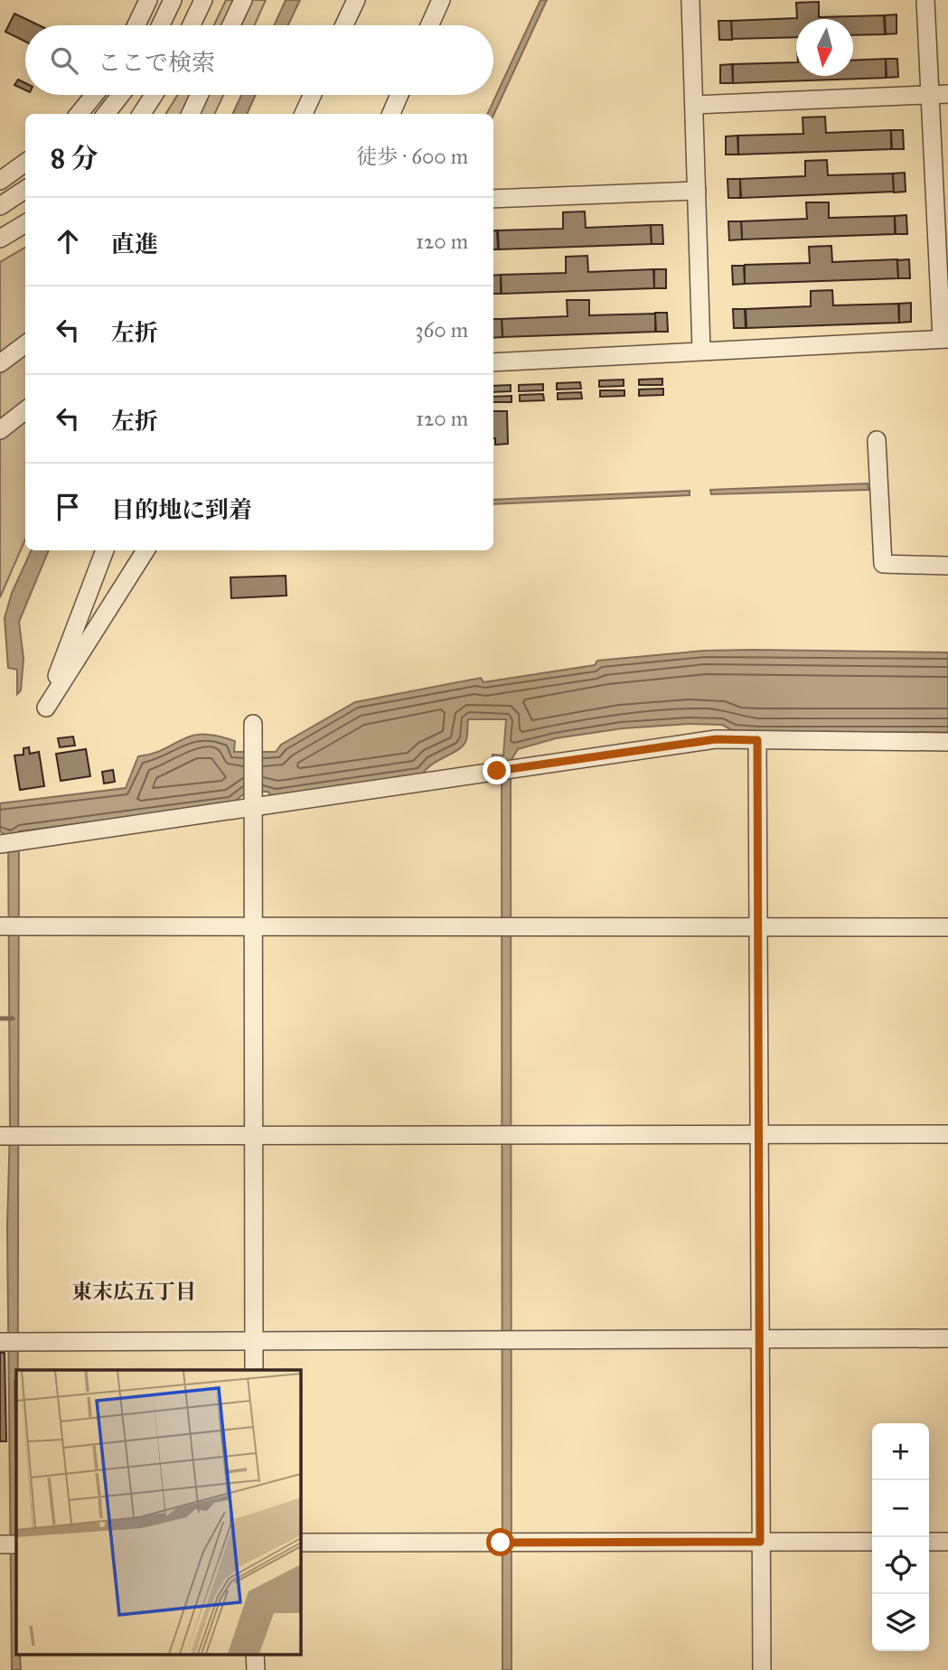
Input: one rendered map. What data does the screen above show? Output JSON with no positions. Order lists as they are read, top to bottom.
{
  "districts": ["東末広五丁目"],
  "north": "bottom",
  "page": {
    "search": "ここで検索",
    "heading": ["8 分", "徒歩 · 600 m"],
    "list": [
      ["直進", "120 m"],
      ["左折", "360 m"],
      ["左折", "120 m"],
      "目的地に到着"
    ],
    "map_buttons": ["+", "−"]
  }
}
